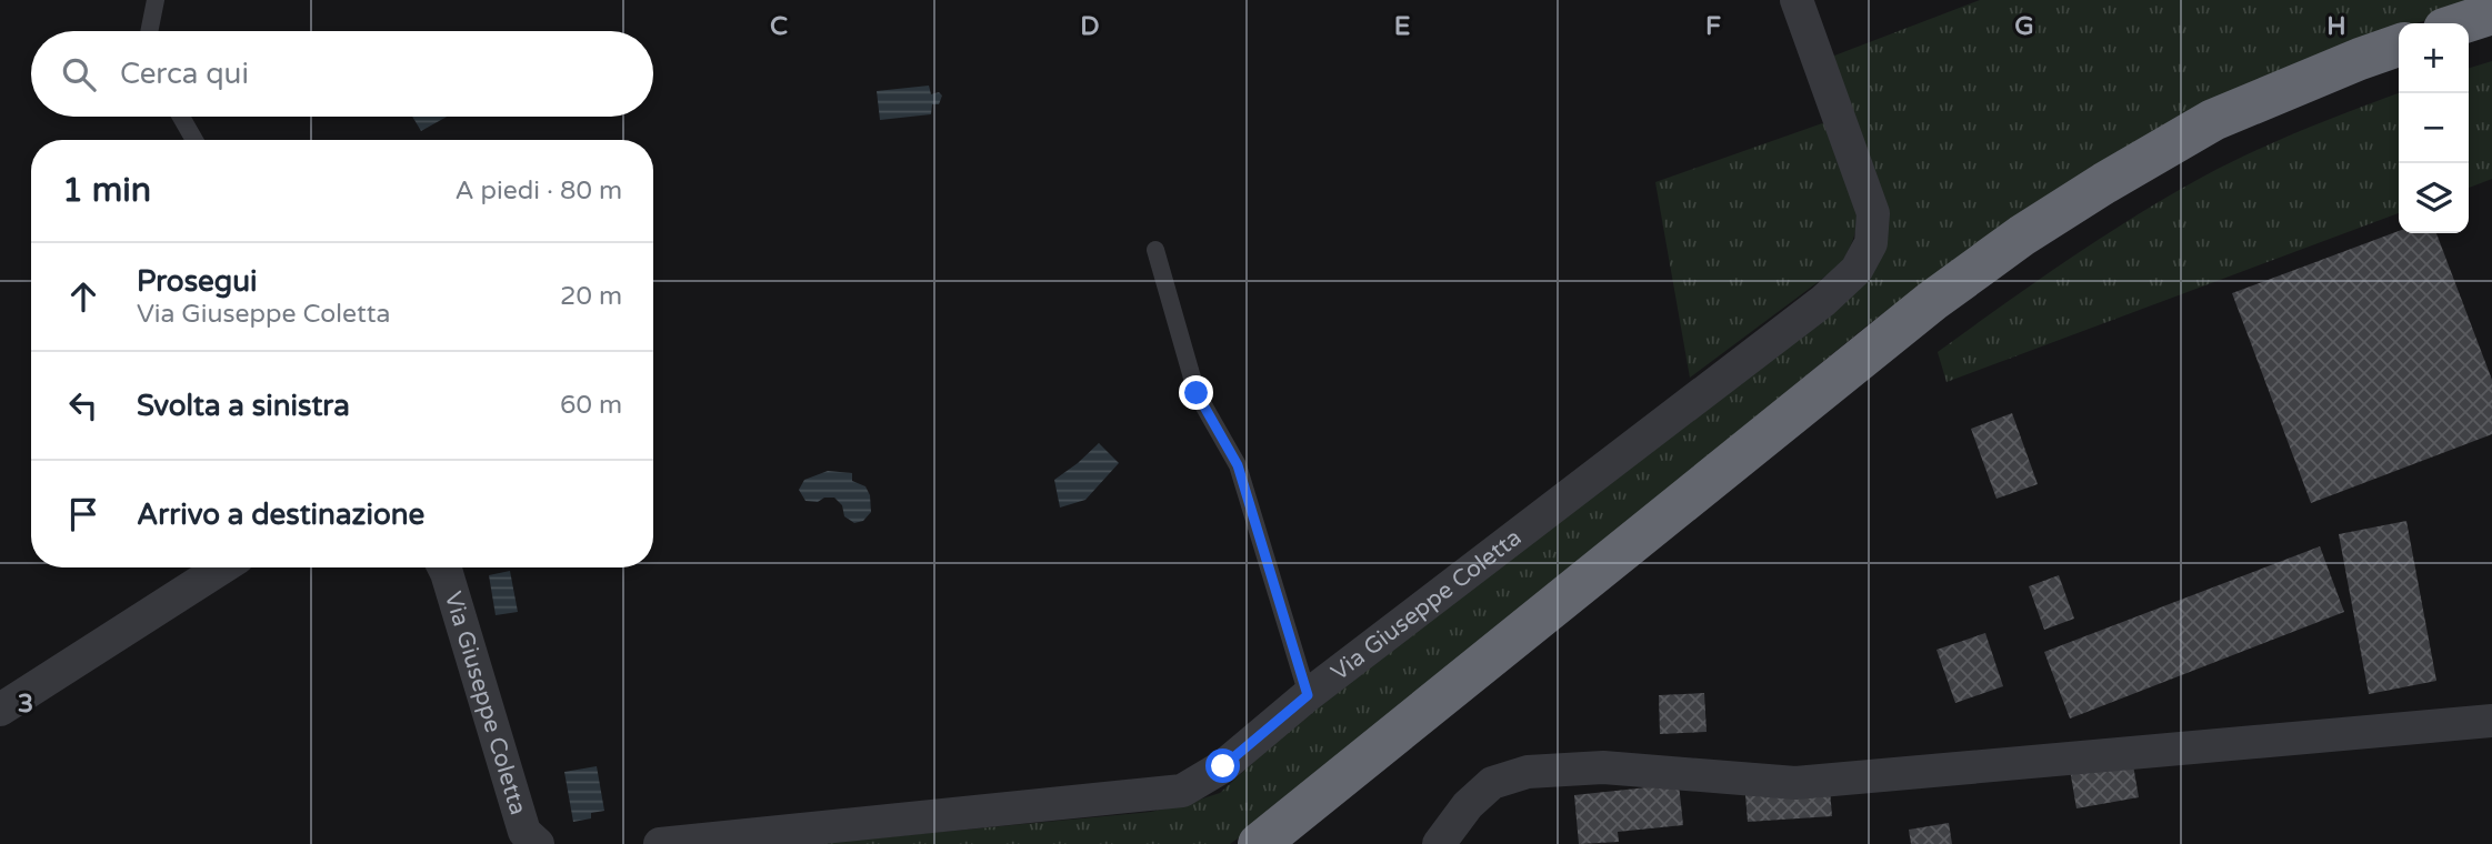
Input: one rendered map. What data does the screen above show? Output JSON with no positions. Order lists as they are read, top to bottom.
{
  "streets": {
    "street": ["Via Giuseppe Coletta"]
  },
  "page": {
    "map_buttons": ["+", "−"],
    "search": "Cerca qui",
    "heading": ["1 min", "A piedi · 80 m"],
    "list": [
      ["Prosegui", "Via Giuseppe Coletta", "20 m"],
      ["Svolta a sinistra", "60 m"],
      "Arrivo a destinazione"
    ]
  },
  "grid": {
    "columns": [
      "C",
      "D",
      "E",
      "F",
      "G",
      "H"
    ],
    "rows": ["3"]
  }
}
